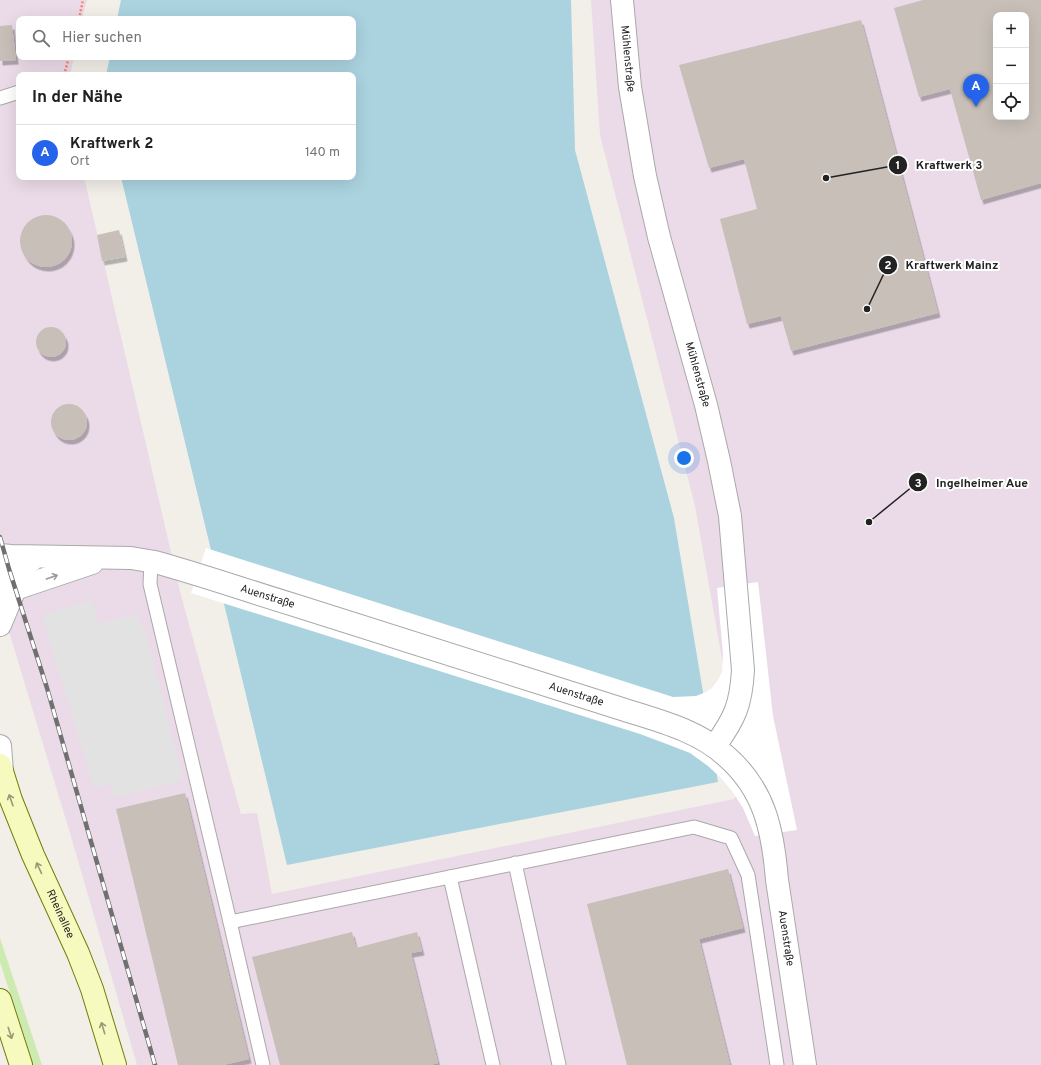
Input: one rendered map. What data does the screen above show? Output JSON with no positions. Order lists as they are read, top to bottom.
{
  "streets": {
    "main road": ["Rheinallee"],
    "street": ["Mühlenstraße", "Auenstraße"]
  },
  "crossings": [
    ["Mühlenstraße", "Auenstraße"]
  ],
  "one_way": ["Rheinallee"],
  "places": ["Kraftwerk 3", "Kraftwerk Mainz", "Ingelheimer Aue"],
  "page": {
    "map_buttons": ["+", "−"],
    "search": "Hier suchen",
    "heading": "In der Nähe",
    "pins": "A",
    "list": [
      {
        "mark": "A",
        "name": "Kraftwerk 2",
        "note": "Ort",
        "value": "140 m"
      }
    ]
  }
}
